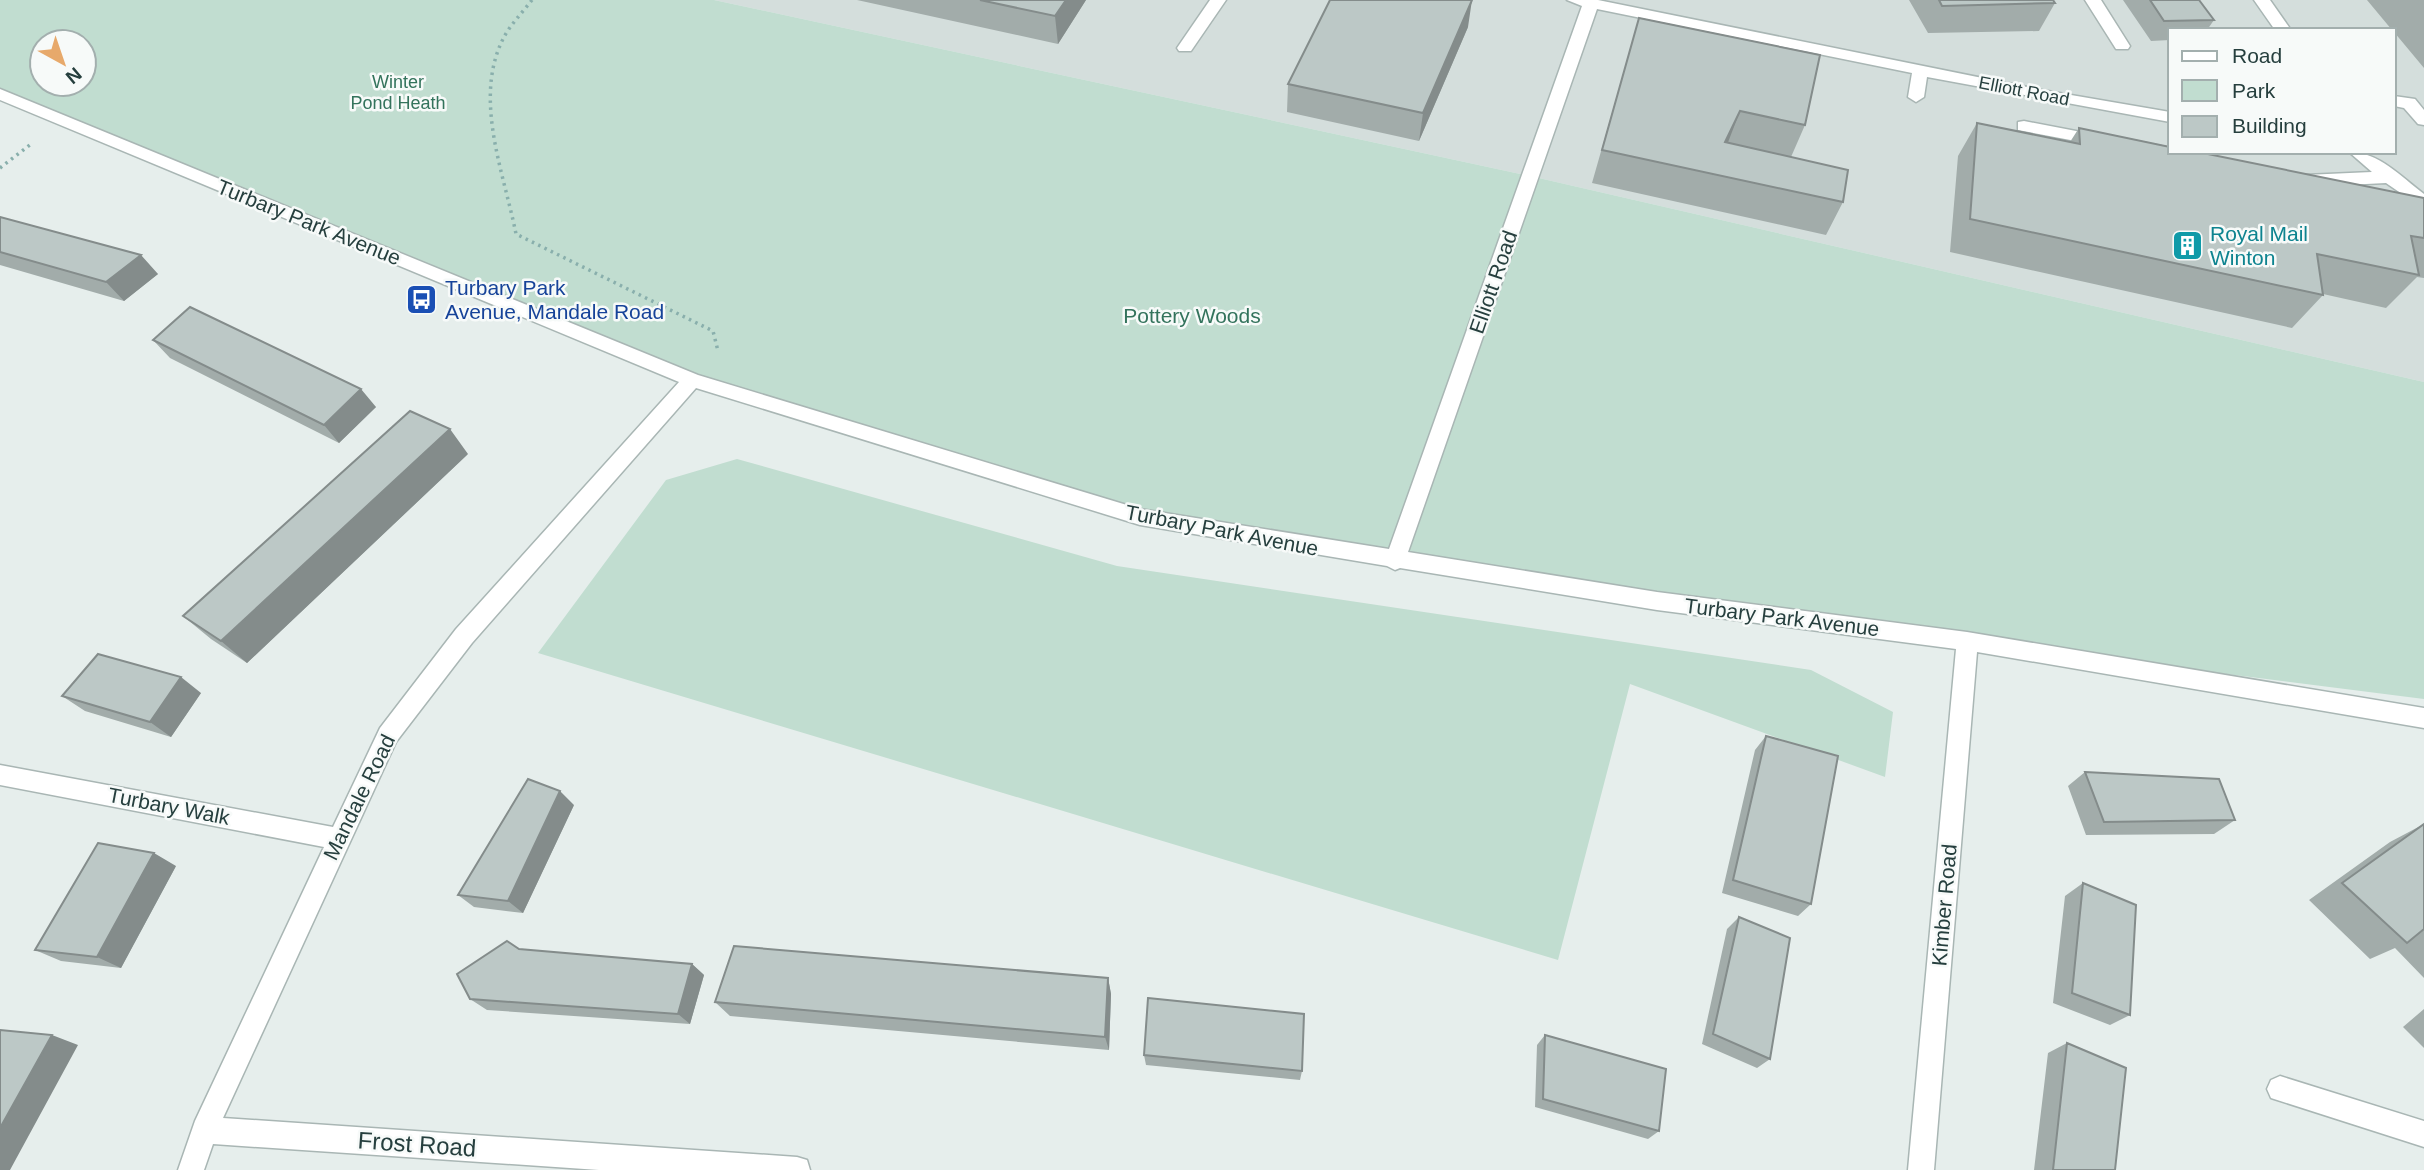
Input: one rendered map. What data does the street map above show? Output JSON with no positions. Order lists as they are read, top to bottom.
{
  "streets": {
    "street": [
      "Elliott Road",
      "Turbary Park Avenue",
      "Mandale Road",
      "Turbary Walk",
      "Kimber Road",
      "Frost Road"
    ]
  },
  "crossings": [
    ["Elliott Road", "Turbary Park Avenue"],
    ["Turbary Park Avenue", "Mandale Road"],
    ["Turbary Park Avenue", "Kimber Road"],
    ["Mandale Road", "Turbary Walk"],
    ["Mandale Road", "Frost Road"]
  ],
  "parks": ["Winter Pond Heath", "Pottery Woods"],
  "places": {
    "building": ["Royal Mail Winton"],
    "bus stop": ["Turbary Park Avenue, Mandale Road"]
  },
  "legend": ["Road", "Park", "Building"],
  "north": "bottom right"
}
